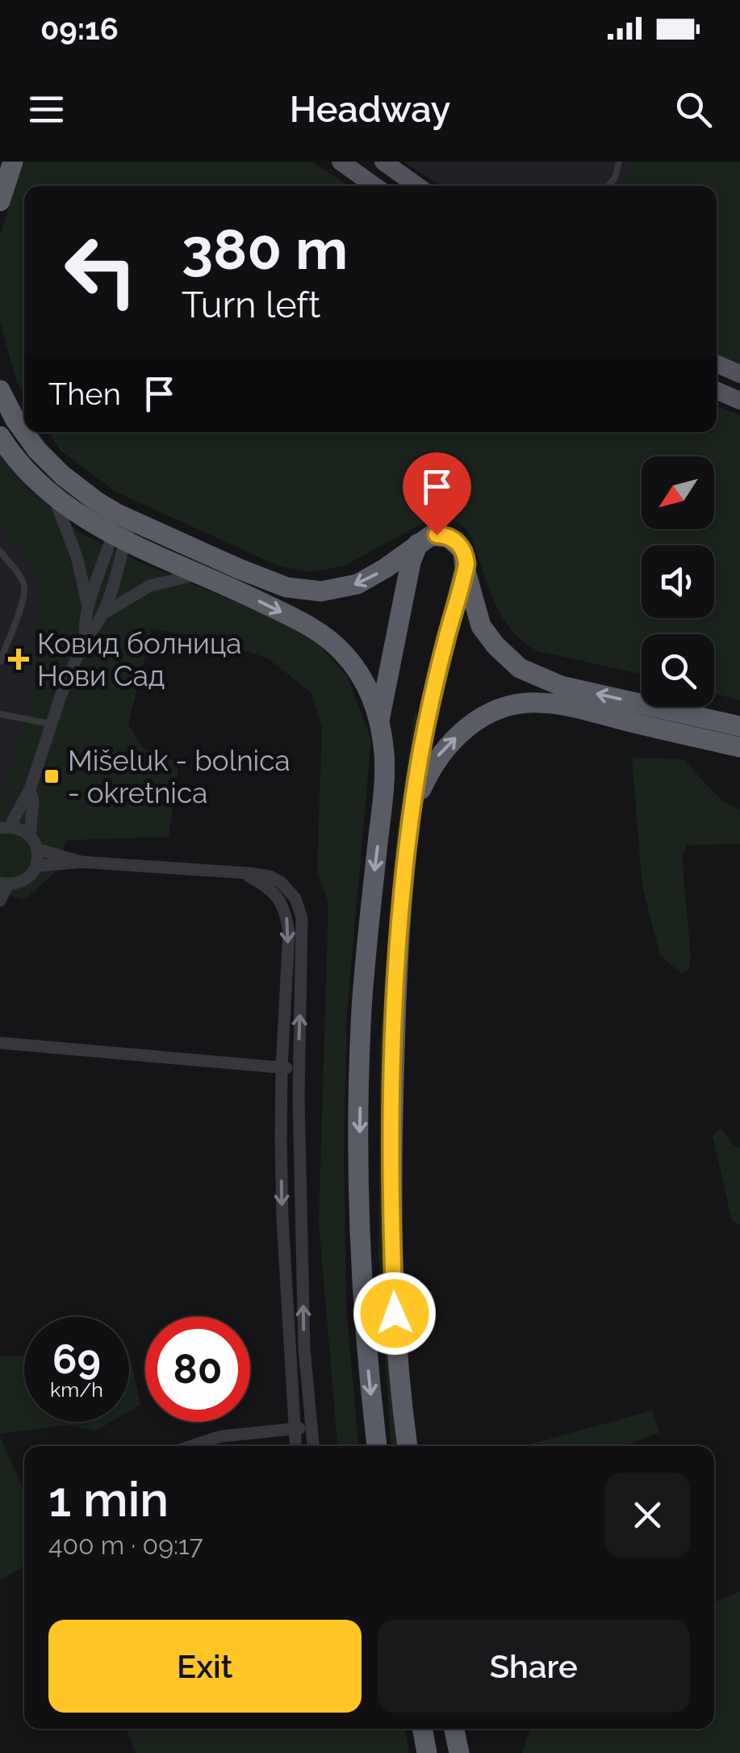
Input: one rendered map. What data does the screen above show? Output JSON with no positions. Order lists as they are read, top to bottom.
{
  "places": {
    "health": ["Ковид болница Нови Сад"],
    "transit": ["Mišeluk - bolnica - okretnica"]
  },
  "north": "bottom left",
  "page": {
    "status": "09:16",
    "header": "Headway",
    "turn": ["380 m", "Turn left"],
    "then": "Then",
    "speed": "69 km/h",
    "limit": "80",
    "heading": ["1 min", "400 m · 09:17"],
    "buttons": ["Exit", "Share"]
  }
}
